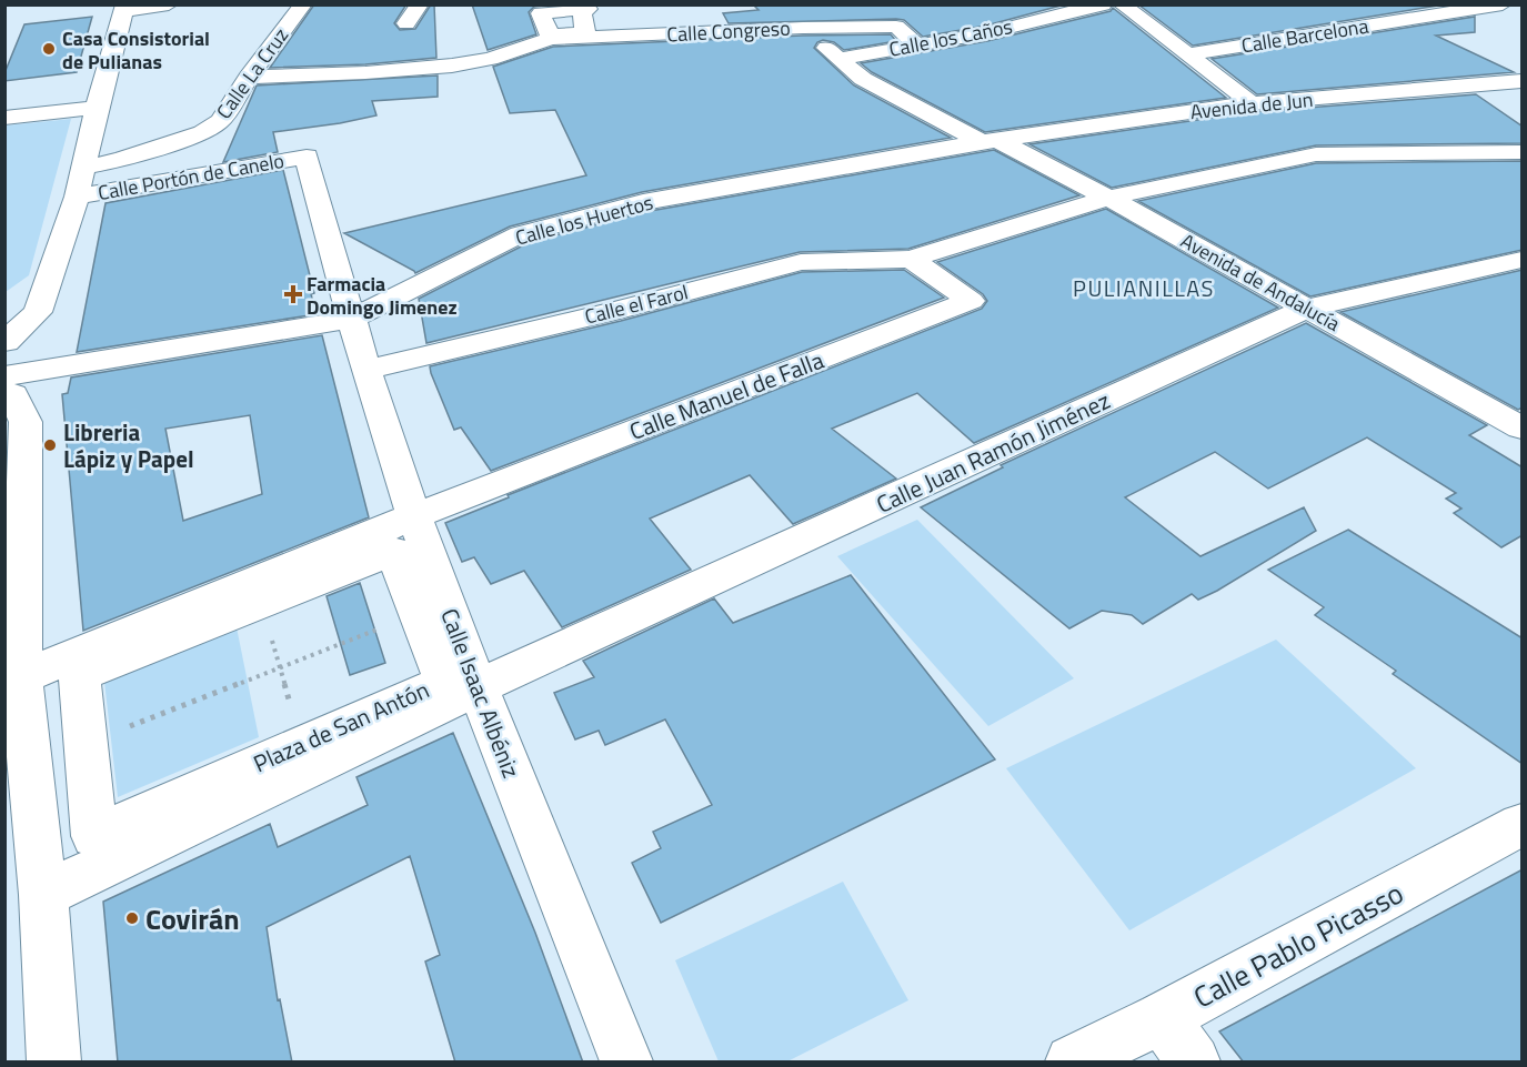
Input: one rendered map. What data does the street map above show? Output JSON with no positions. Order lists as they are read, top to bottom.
{
  "streets": {
    "street": [
      "Calle Congreso",
      "Calle Barcelona",
      "Calle los Caños",
      "Calle La Cruz",
      "Avenida de Jun",
      "Calle Portón de Canelo",
      "Calle los Huertos",
      "Avenida de Andalucía",
      "Calle el Farol",
      "Calle Manuel de Falla",
      "Calle Juan Ramón Jiménez",
      "Calle Isaac Albéniz",
      "Plaza de San Antón",
      "Calle Pablo Picasso"
    ]
  },
  "crossings": [
    ["Calle Congreso", "Calle los Caños"],
    ["Calle Congreso", "Avenida de Andalucía"],
    ["Calle los Caños", "Avenida de Andalucía"],
    ["Avenida de Jun", "Calle los Huertos"],
    ["Avenida de Jun", "Avenida de Andalucía"],
    ["Calle Portón de Canelo", "Calle Isaac Albéniz"],
    ["Calle los Huertos", "Avenida de Andalucía"],
    ["Calle los Huertos", "Calle Isaac Albéniz"],
    ["Avenida de Andalucía", "Calle el Farol"],
    ["Avenida de Andalucía", "Calle Juan Ramón Jiménez"],
    ["Calle el Farol", "Calle Manuel de Falla"],
    ["Calle el Farol", "Calle Isaac Albéniz"],
    ["Calle Manuel de Falla", "Calle Isaac Albéniz"],
    ["Calle Juan Ramón Jiménez", "Calle Isaac Albéniz"],
    ["Calle Juan Ramón Jiménez", "Plaza de San Antón"],
    ["Calle Isaac Albéniz", "Plaza de San Antón"]
  ],
  "districts": ["PULIANILLAS"],
  "places": {
    "other": ["Casa Consistorial de Pulianas", "Libreria Lápiz y Papel", "Covirán"],
    "health": ["Farmacia Domingo Jimenez"]
  }
}
